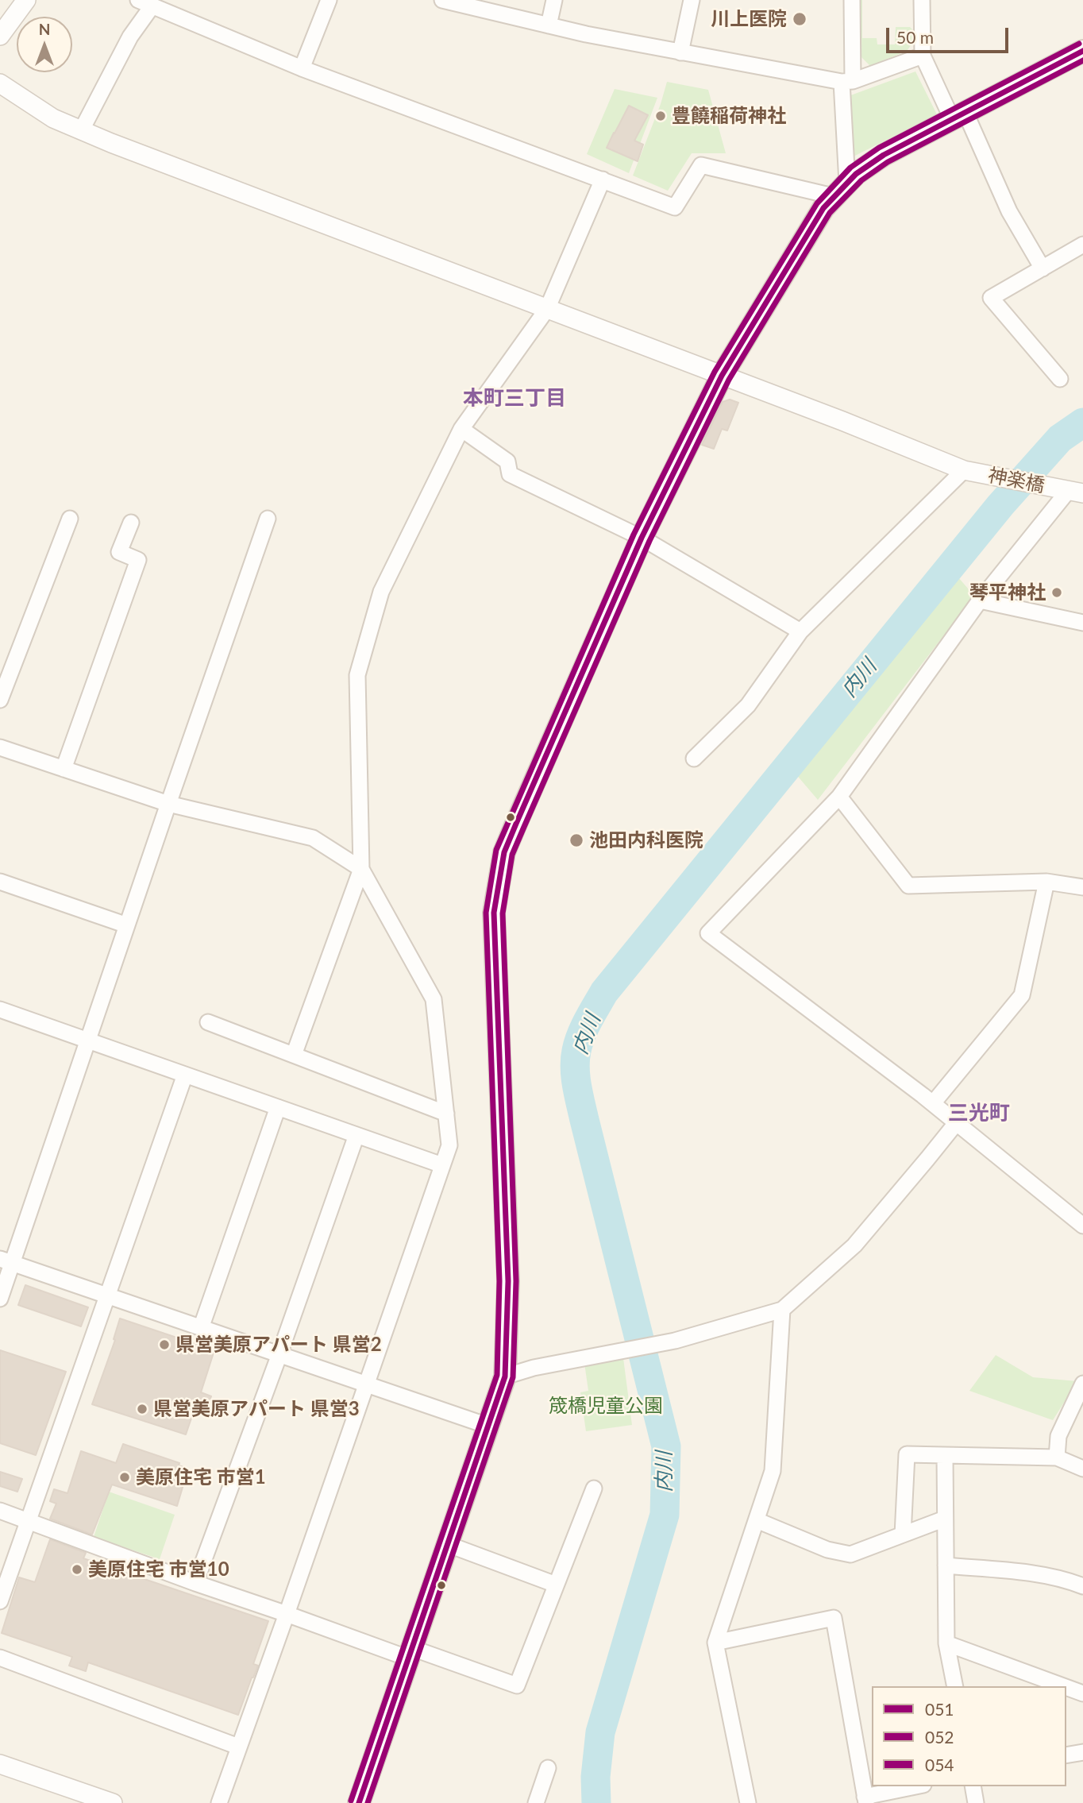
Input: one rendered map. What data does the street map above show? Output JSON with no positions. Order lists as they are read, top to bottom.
{
  "streets": {
    "street": ["神楽橋"]
  },
  "districts": ["本町三丁目", "三光町"],
  "water": ["内川"],
  "parks": ["筬橋児童公園"],
  "places": [
    "川上医院",
    "豊饒稲荷神社",
    "琴平神社",
    "池田内科医院",
    "県営美原アパート 県営2",
    "県営美原アパート 県営3",
    "美原住宅 市営1",
    "美原住宅 市営10"
  ],
  "lines": ["transit line 054", "transit line 051", "transit line 052"],
  "legend": ["051", "052", "054"],
  "scale_bar": "50 m",
  "north": "top"
}
